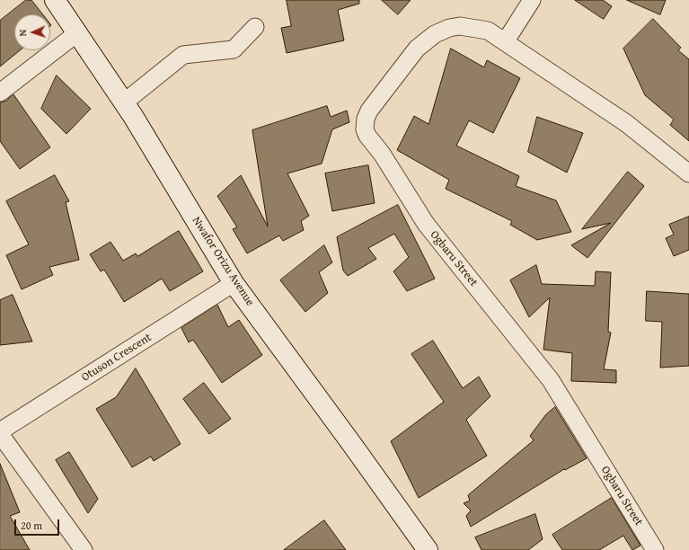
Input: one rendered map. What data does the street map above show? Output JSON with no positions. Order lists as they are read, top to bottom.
{
  "streets": {
    "street": ["Ogbaru Street", "Nwafor Orizu Avenue", "Otuson Crescent"]
  },
  "crossings": [
    ["Nwafor Orizu Avenue", "Otuson Crescent"]
  ],
  "scale_bar": "20 m",
  "north": "left"
}
